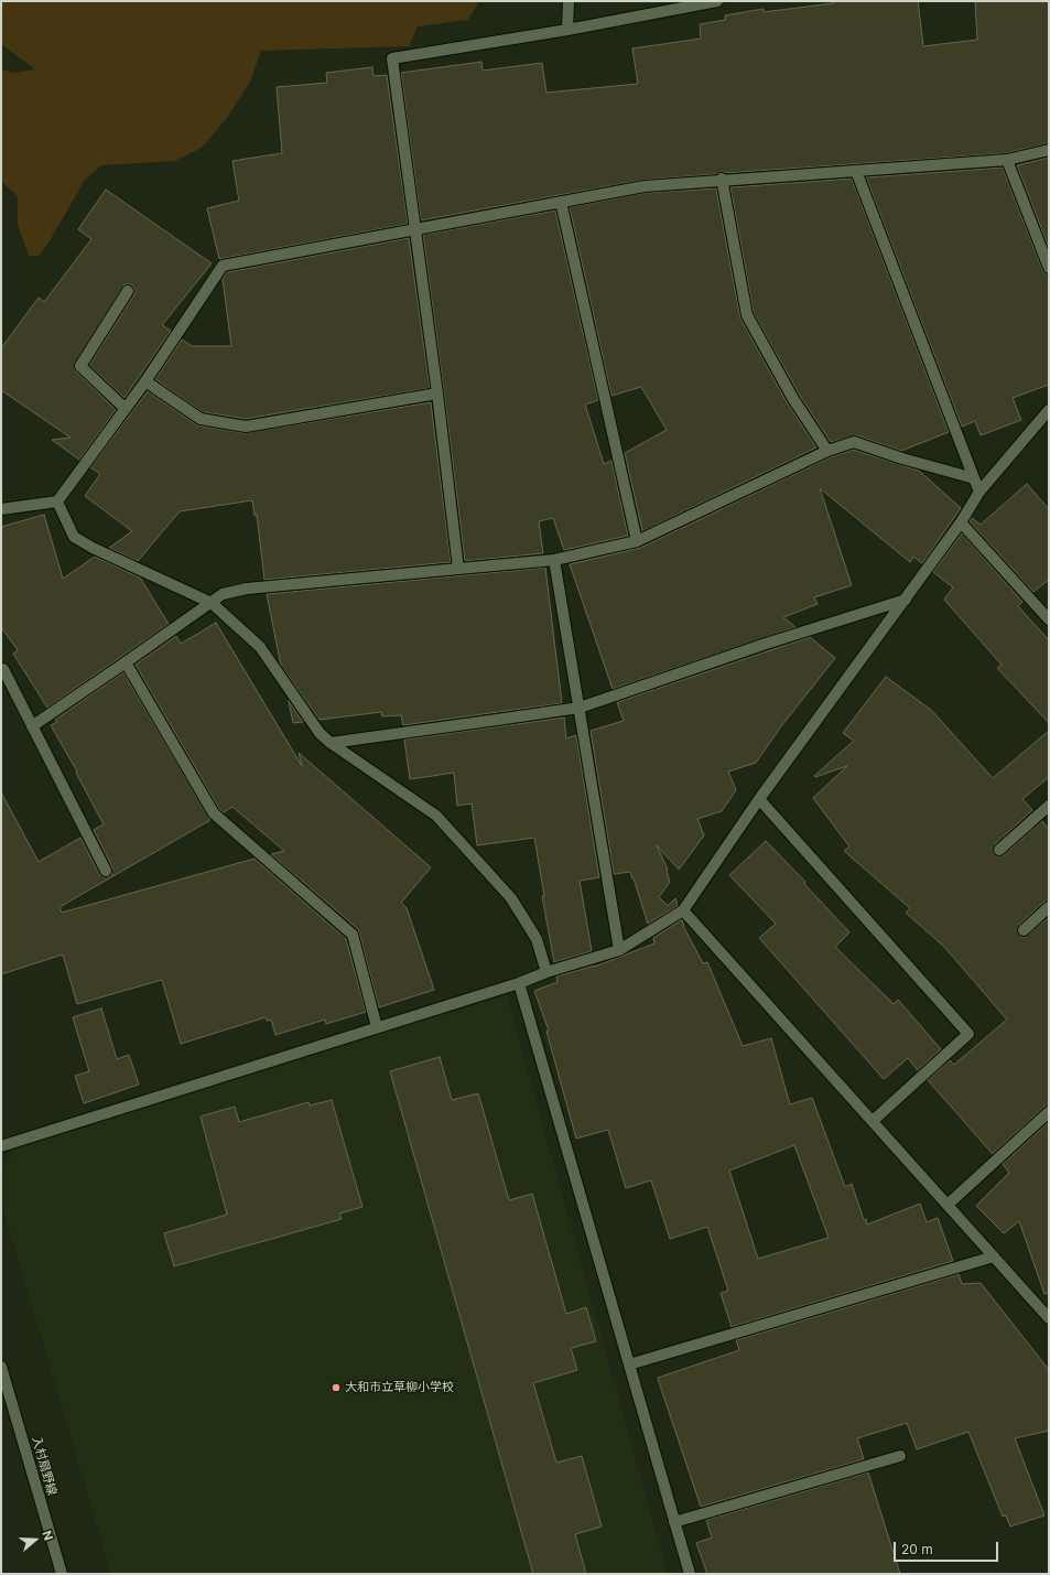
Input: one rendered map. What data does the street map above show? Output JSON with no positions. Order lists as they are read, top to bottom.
{
  "streets": {
    "street": ["入村扇野線"]
  },
  "places": ["大和市立草柳小学校"],
  "scale_bar": "20 m",
  "north": "right"
}
